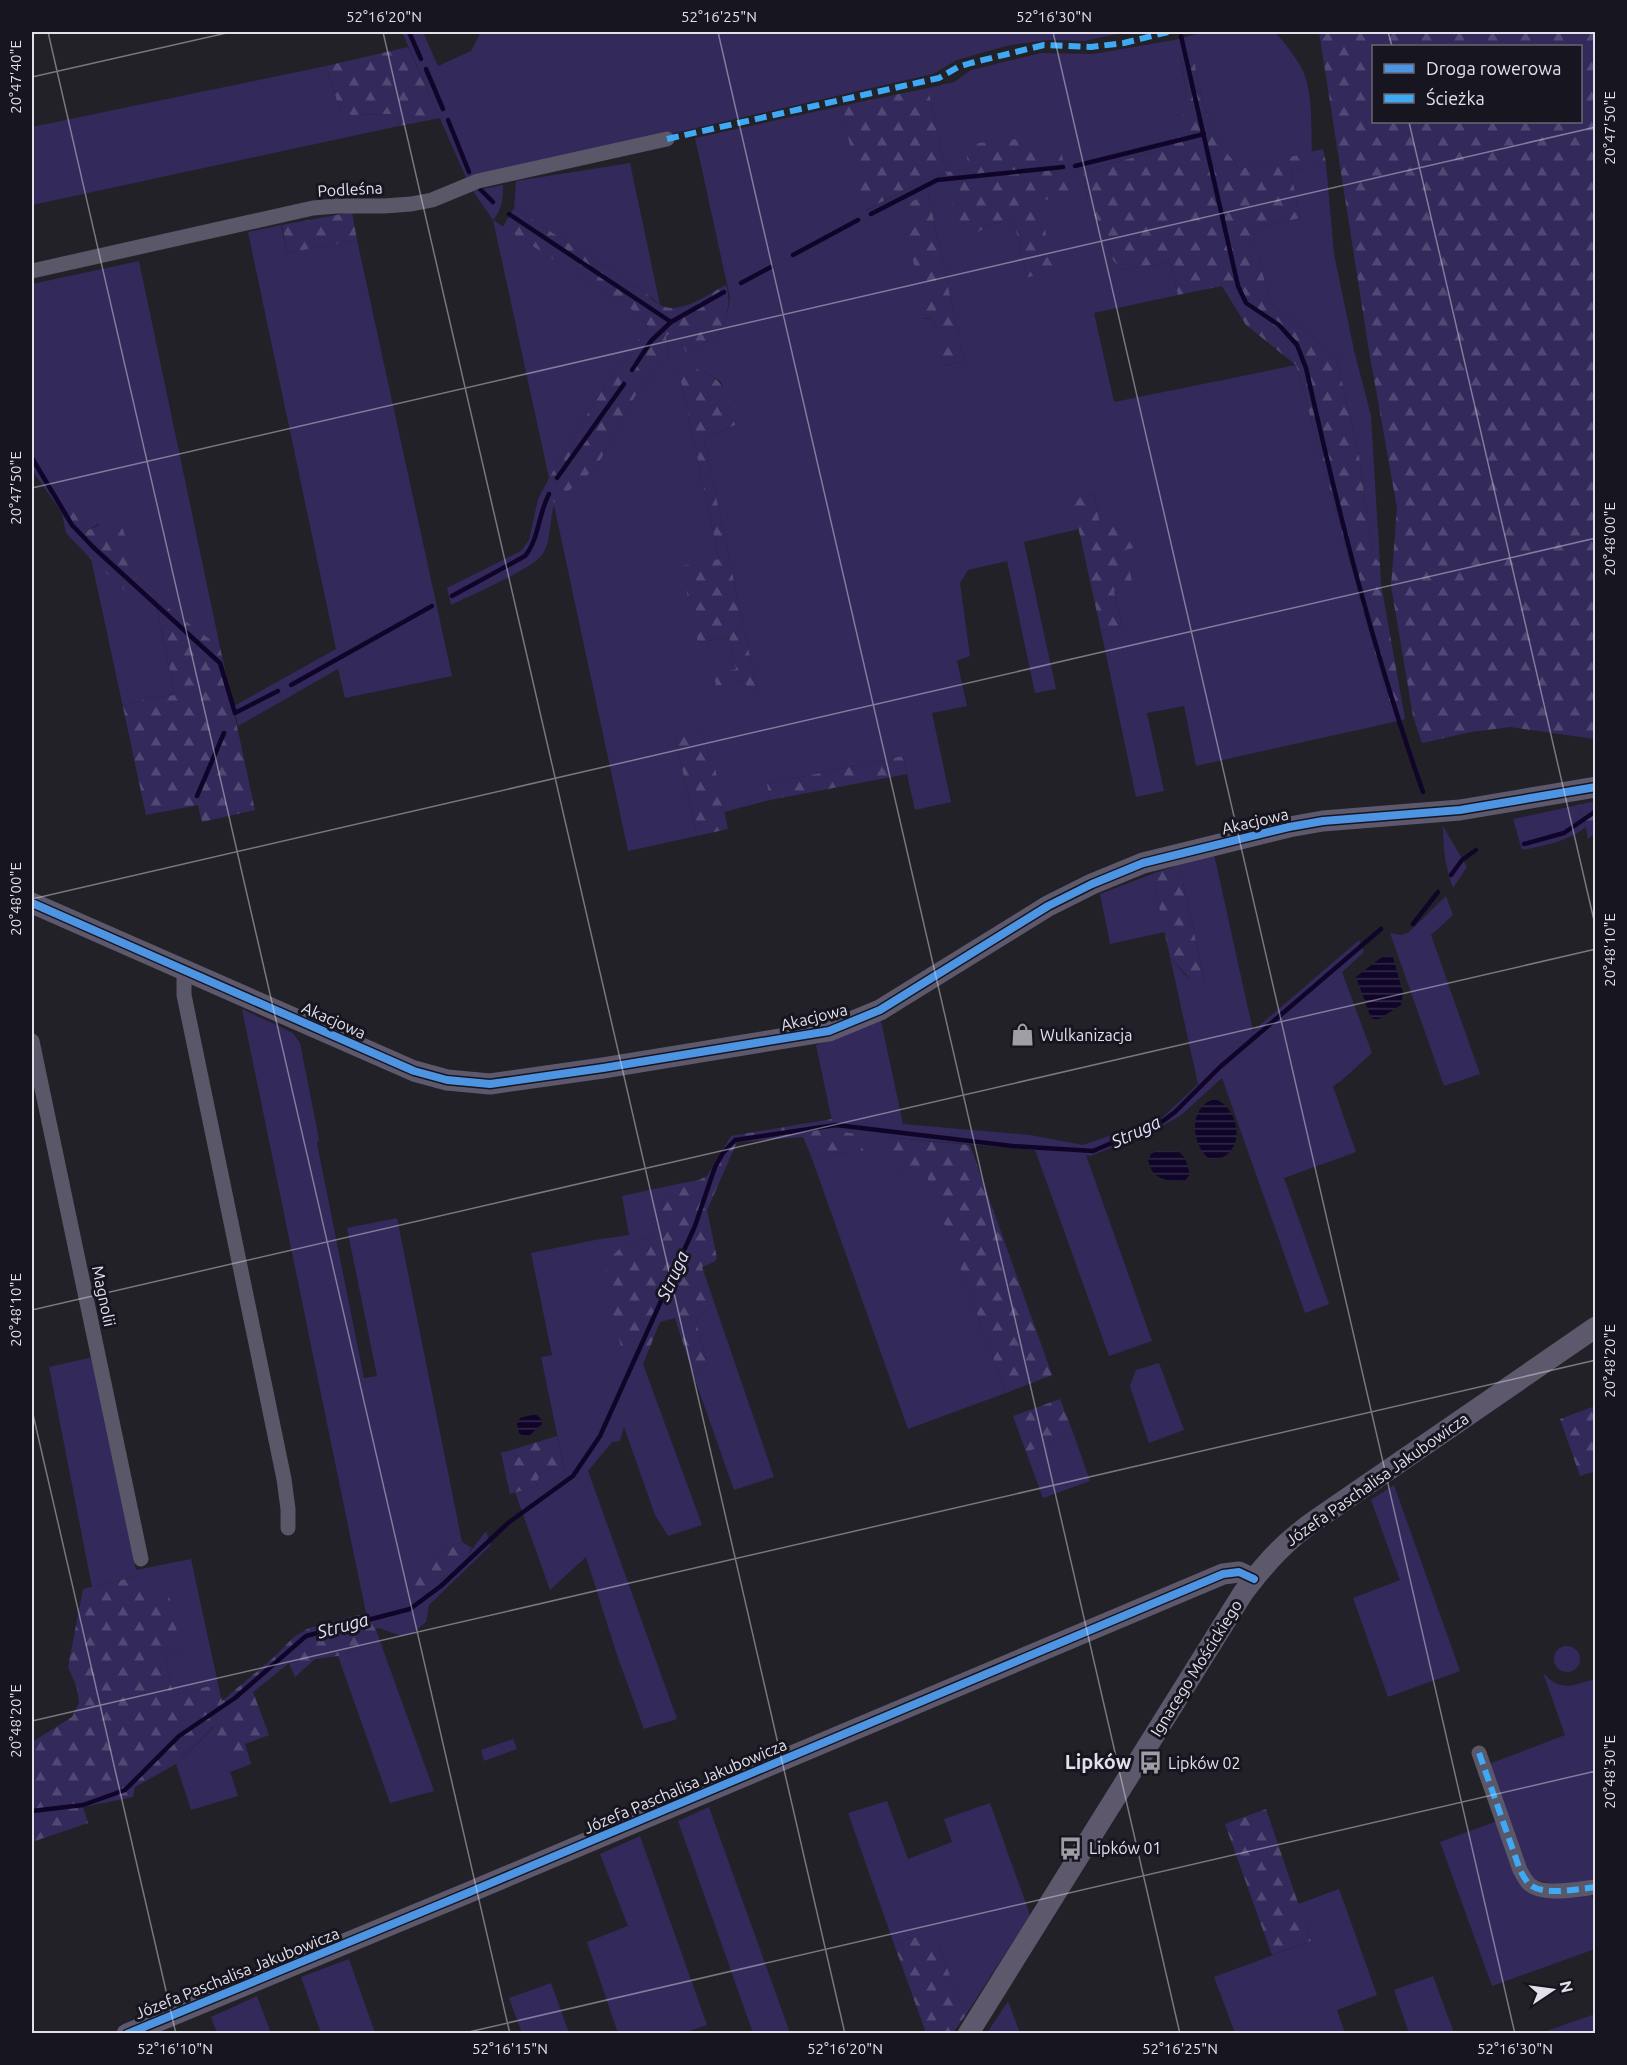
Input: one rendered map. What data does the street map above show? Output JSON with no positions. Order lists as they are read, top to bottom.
{
  "streets": {
    "street": [
      "Podleśna",
      "Akacjowa",
      "Magnolii",
      "Józefa Paschalisa Jakubowicza",
      "Ignacego Mościckiego"
    ]
  },
  "crossings": [
    ["Józefa Paschalisa Jakubowicza", "Ignacego Mościckiego"]
  ],
  "districts": ["Lipków"],
  "water": ["Struga"],
  "places": {
    "shop": ["Wulkanizacja"],
    "bus stop": ["Lipków 02", "Lipków 01"]
  },
  "legend": ["Droga rowerowa", "Ścieżka"],
  "north": "right",
  "coordinates": [
    "52°16'20\"N",
    "52°16'25\"N",
    "52°16'30\"N",
    "20°47'40\"E",
    "20°47'50\"E",
    "20°48'00\"E",
    "20°48'10\"E",
    "20°48'20\"E",
    "20°48'30\"E",
    "52°16'10\"N",
    "52°16'15\"N"
  ]
}
